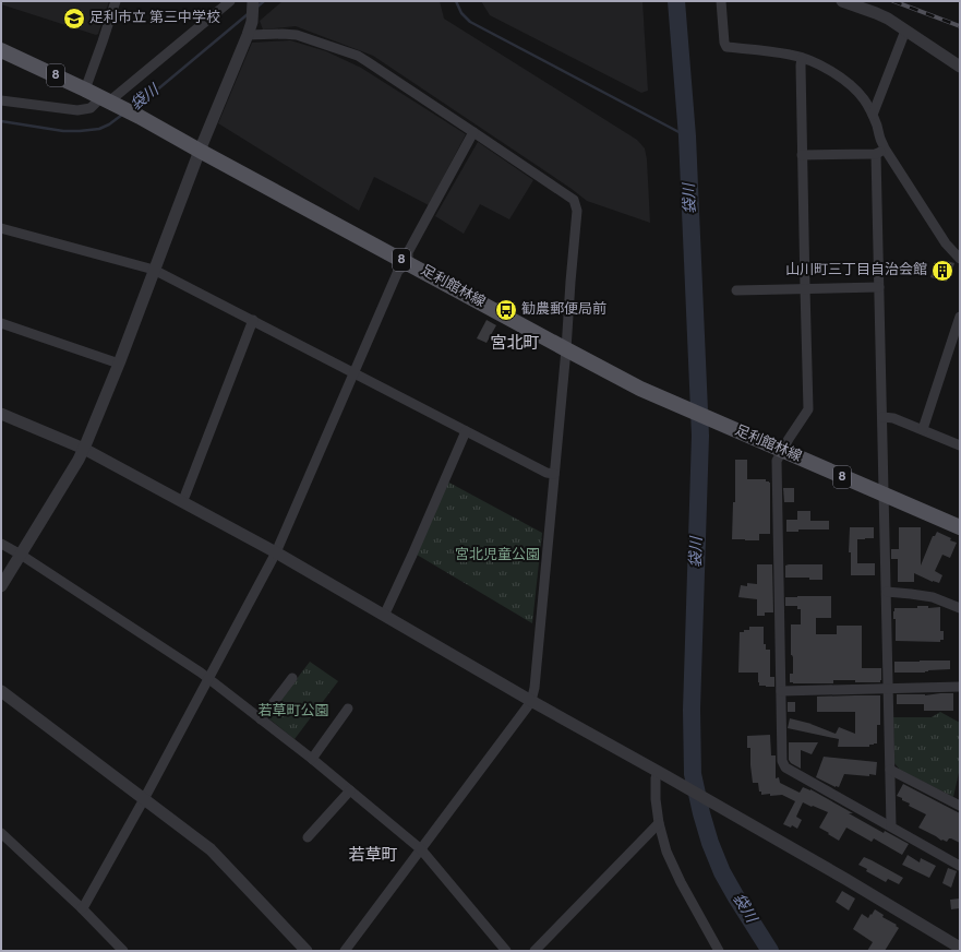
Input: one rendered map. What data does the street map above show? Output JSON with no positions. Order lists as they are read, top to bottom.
{
  "streets": {
    "main road": ["8", "足利館林線"]
  },
  "districts": ["宮北町", "若草町"],
  "water": ["袋川"],
  "parks": ["宮北児童公園", "若草町公園"],
  "places": {
    "school or university": ["足利市立 第三中学校"],
    "building": ["山川町三丁目自治会館"],
    "bus stop": ["勧農郵便局前"]
  }
}
